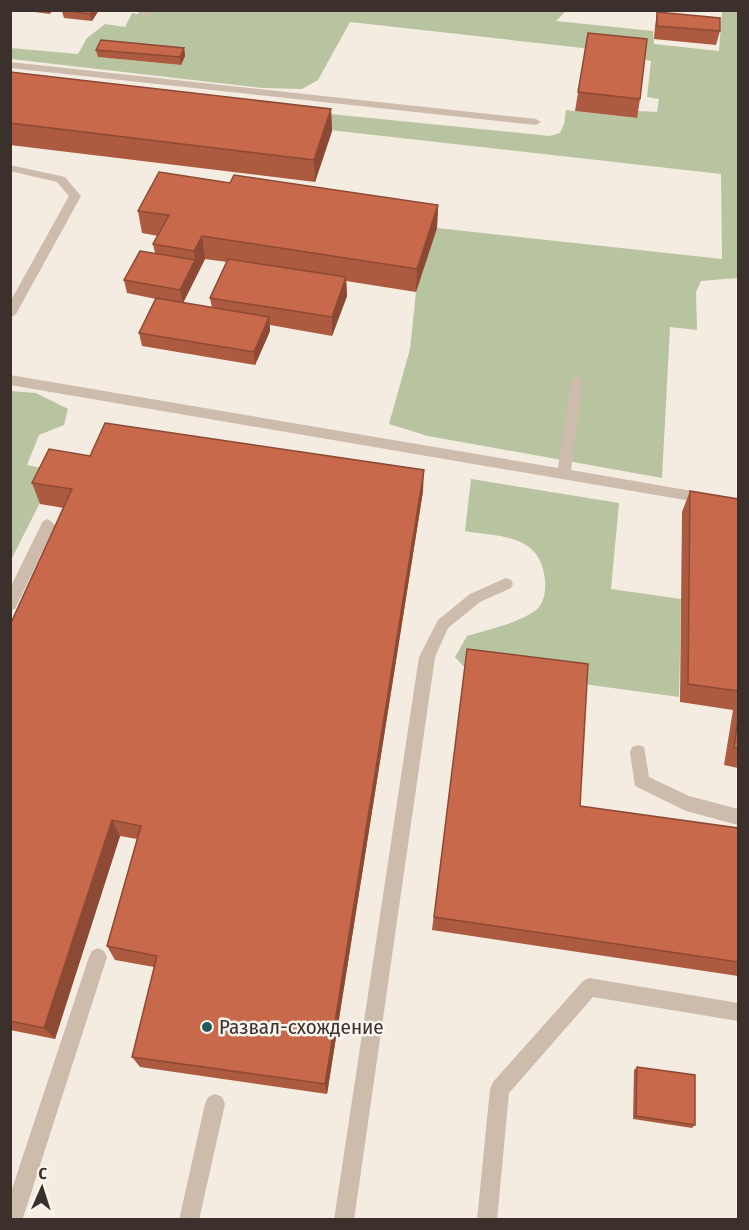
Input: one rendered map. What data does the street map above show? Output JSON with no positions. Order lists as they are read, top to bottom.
{
  "places": ["Развал-схождение"],
  "north": "top"
}
